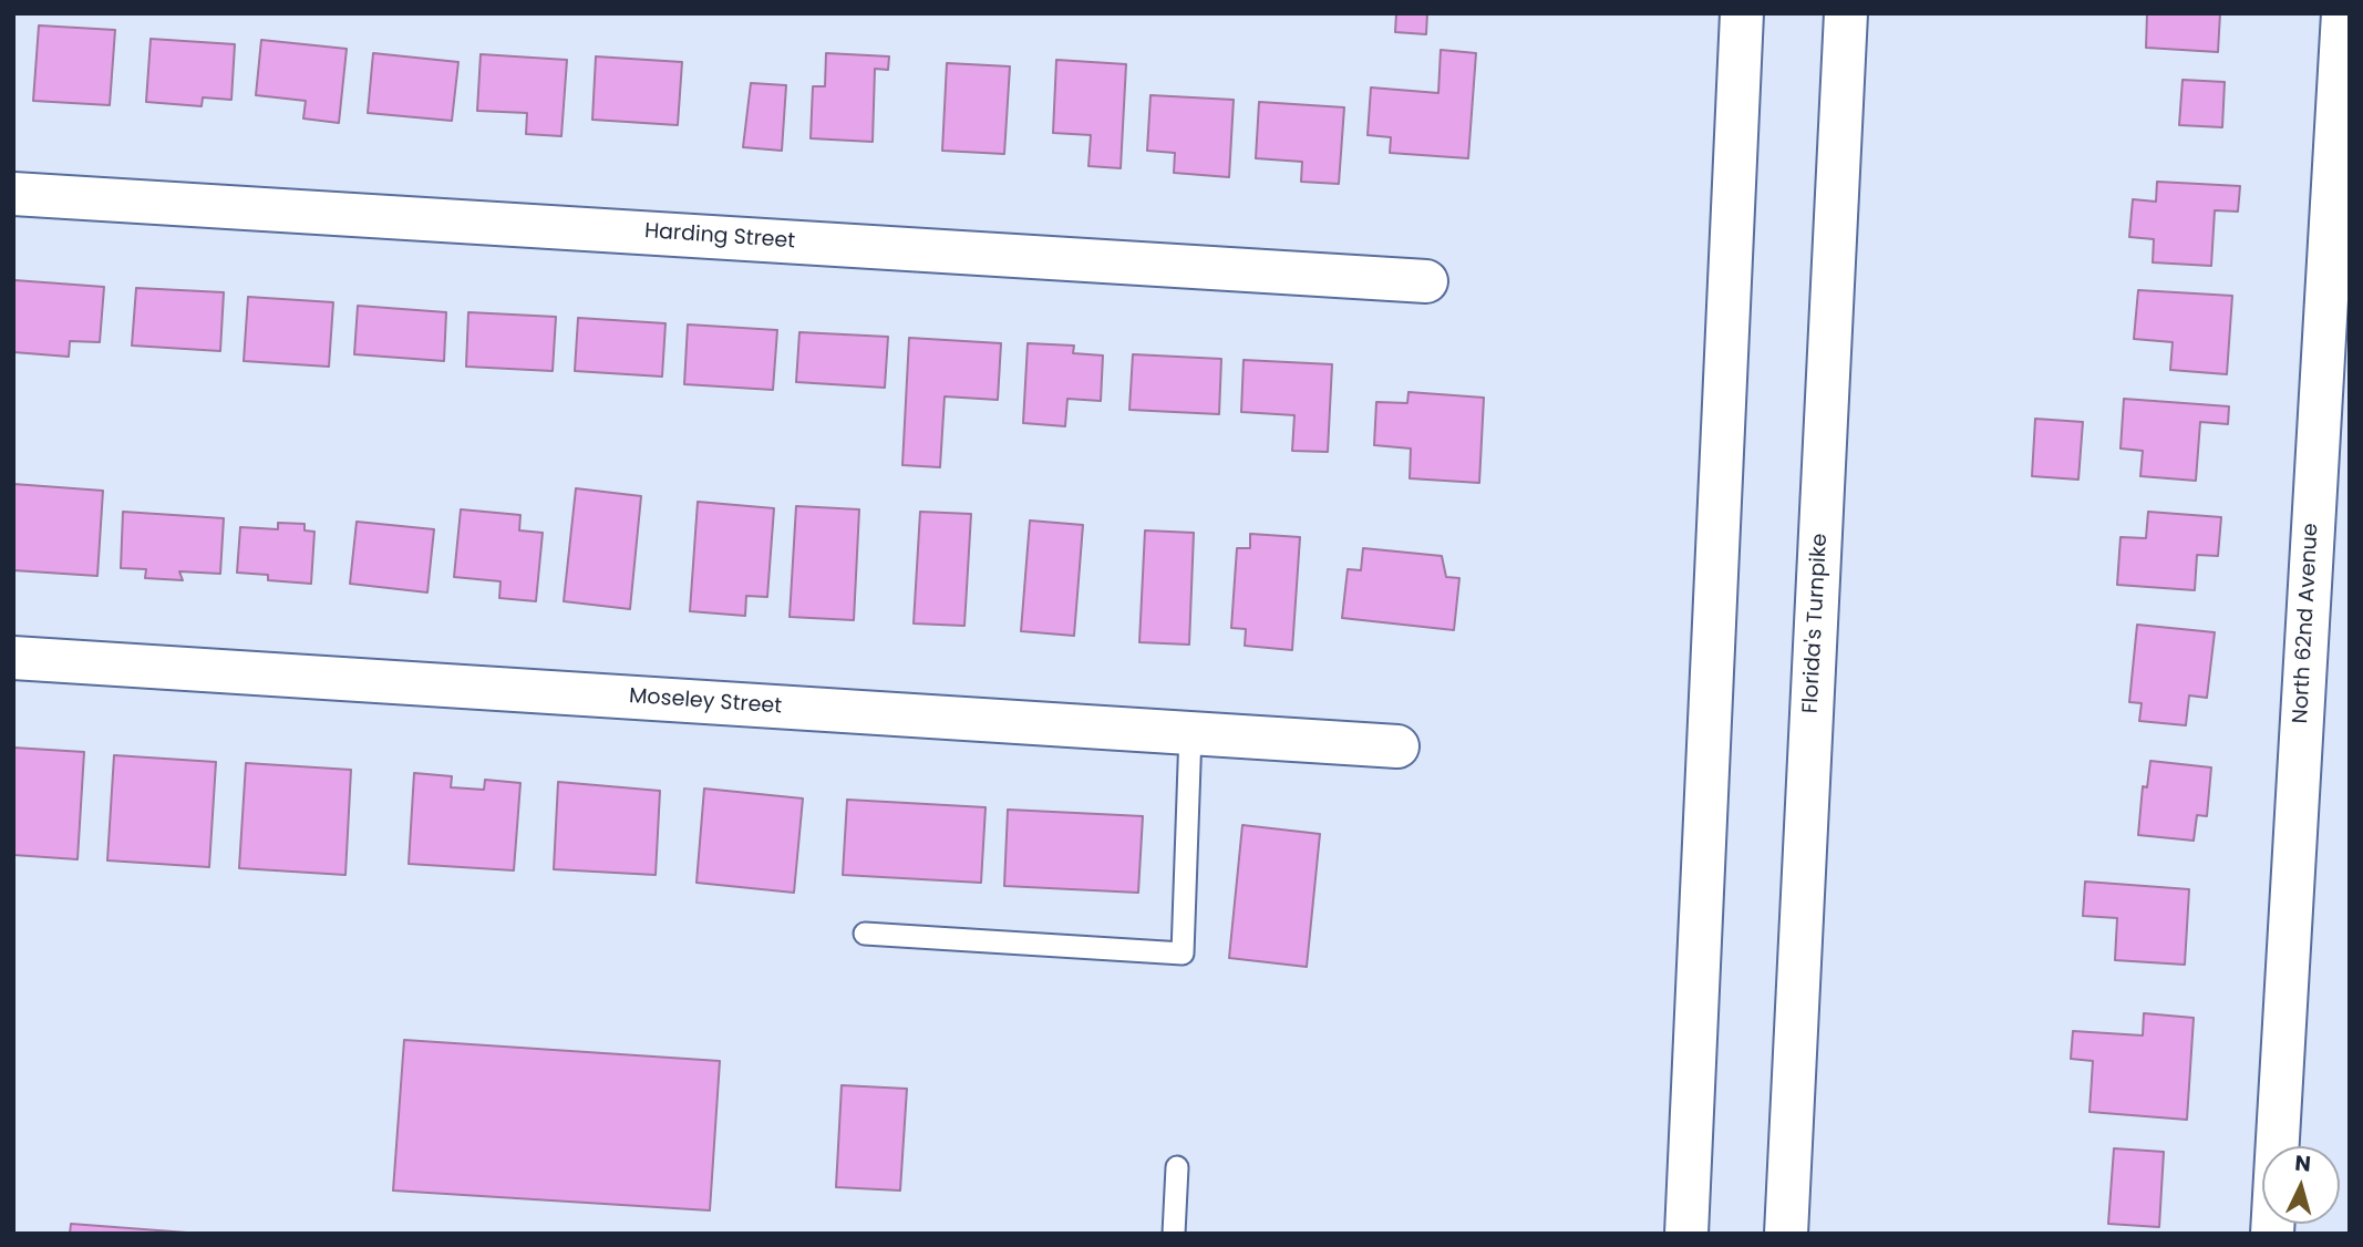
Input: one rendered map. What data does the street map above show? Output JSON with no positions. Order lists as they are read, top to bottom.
{
  "streets": {
    "main road": [
      "Harding Street",
      "Florida's Turnpike",
      "North 62nd Avenue",
      "Moseley Street"
    ]
  },
  "north": "top"
}
